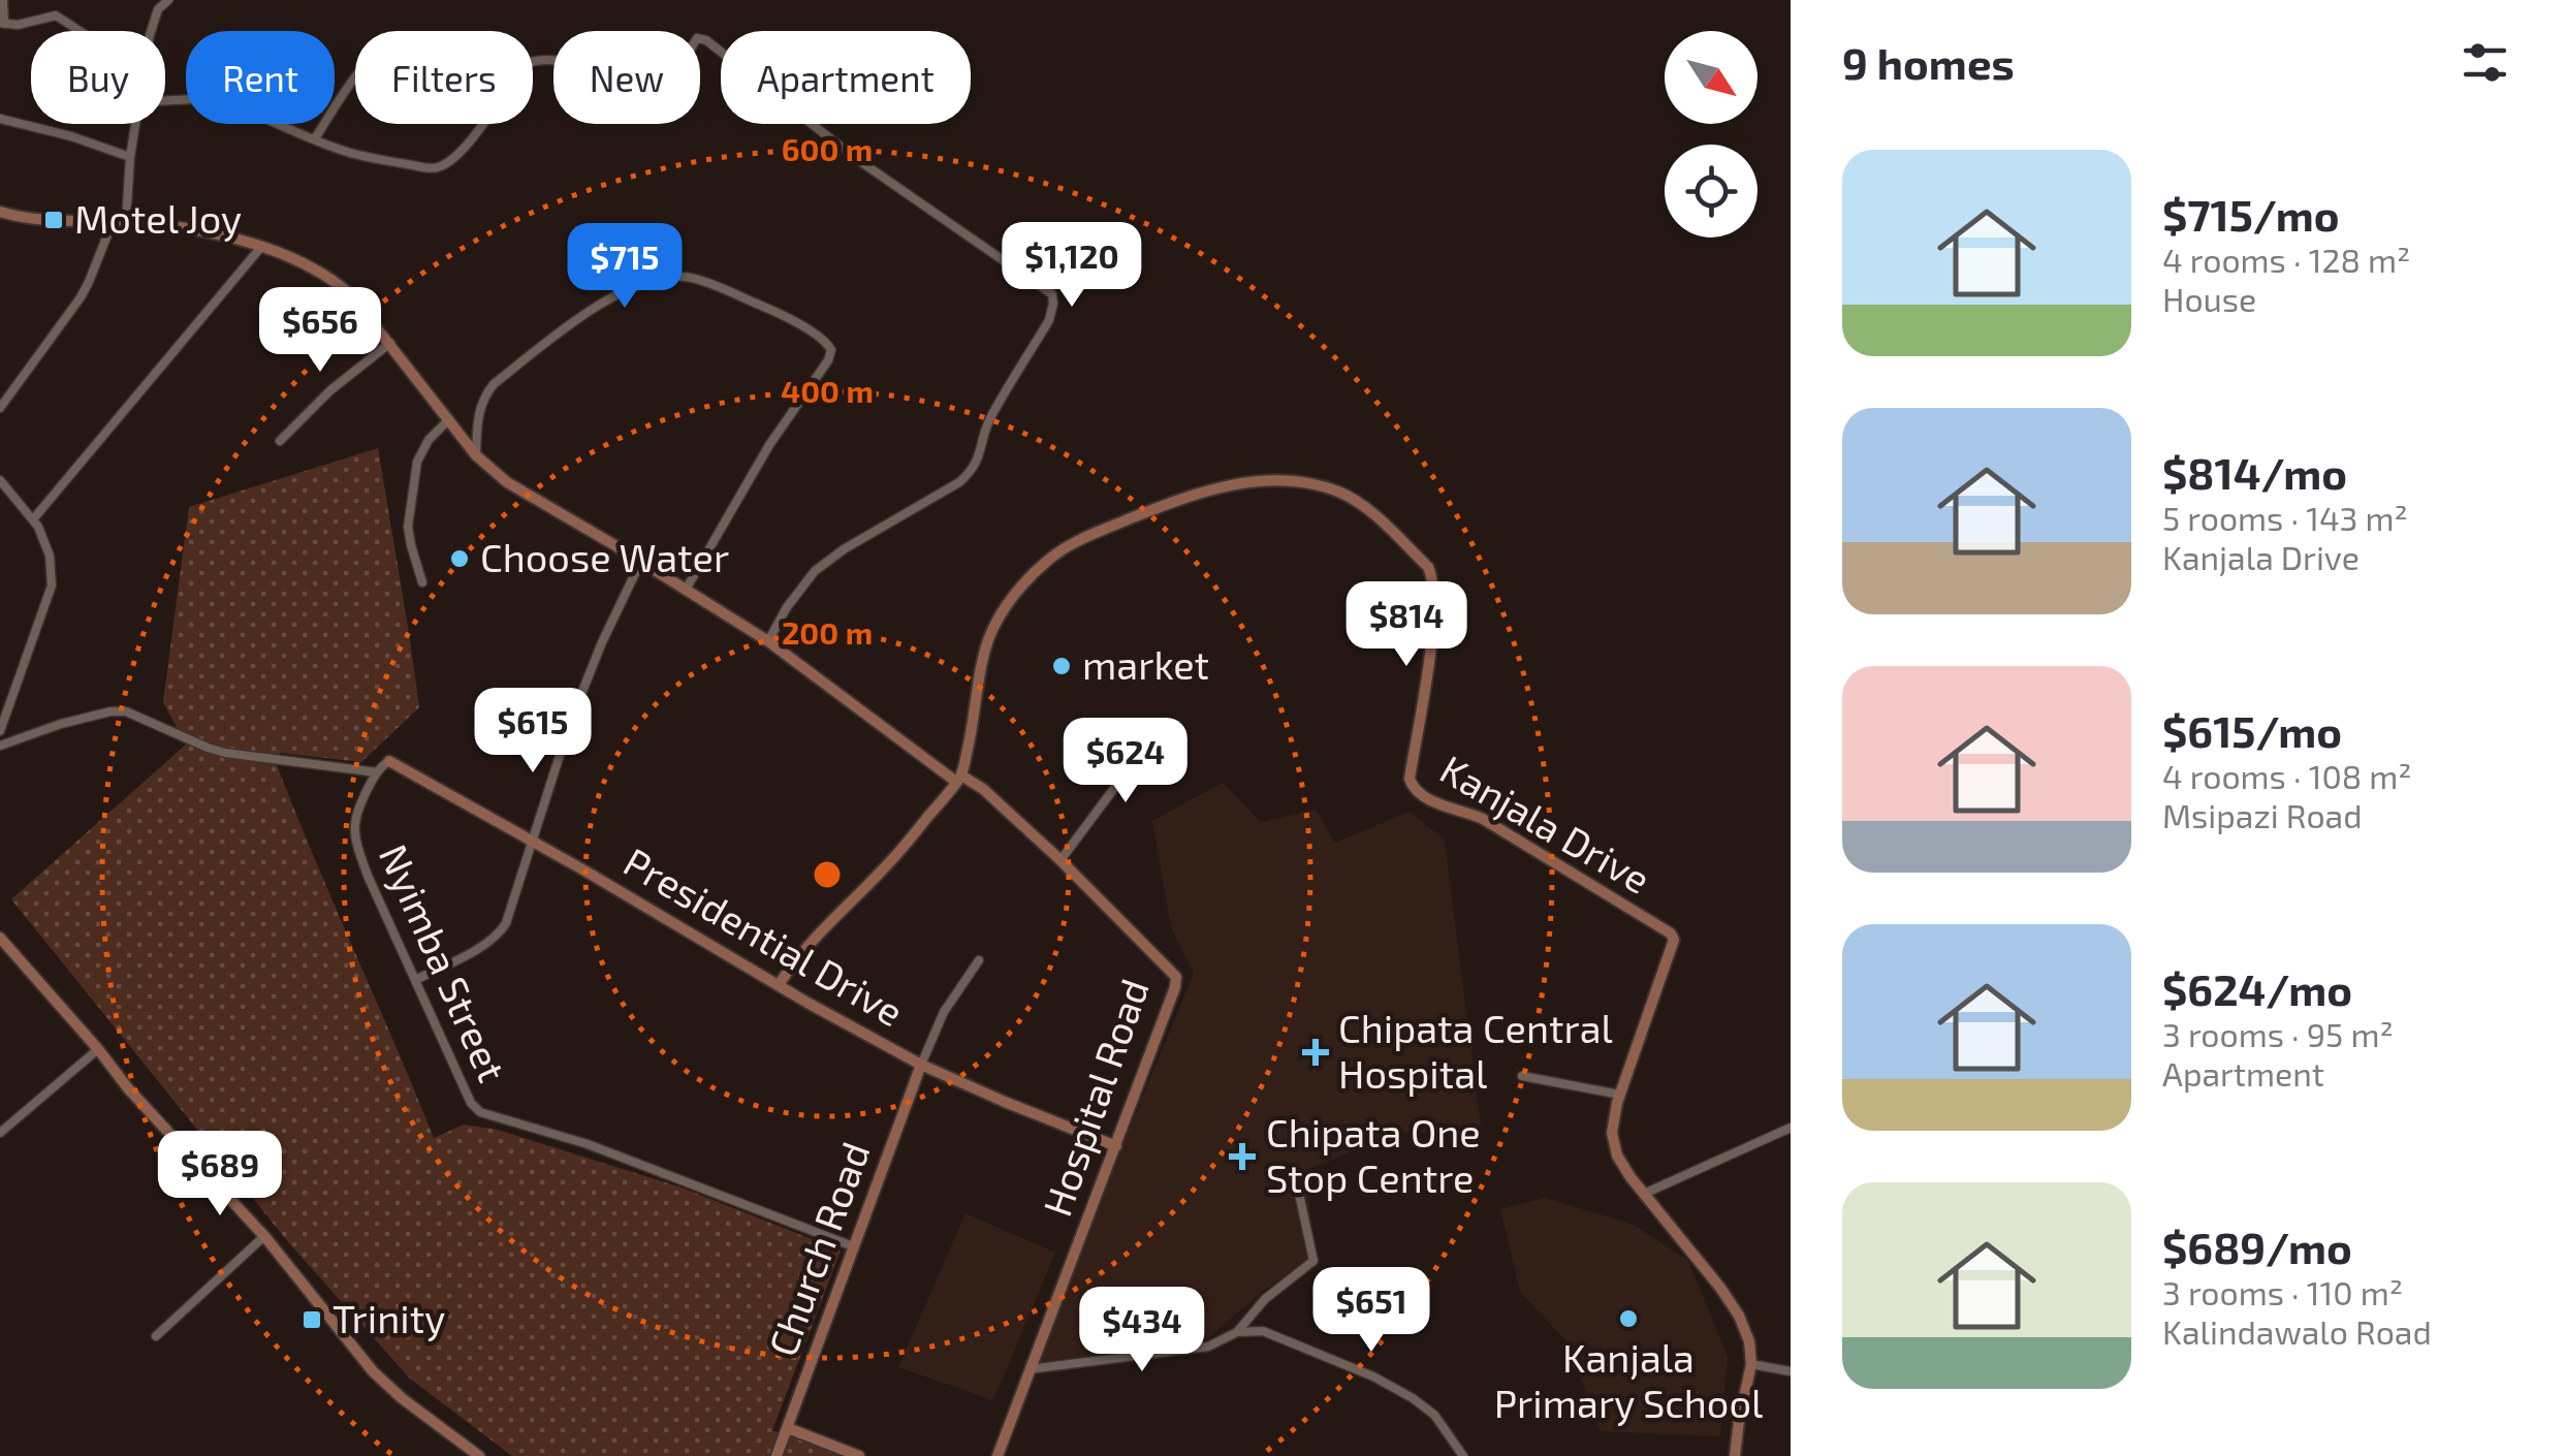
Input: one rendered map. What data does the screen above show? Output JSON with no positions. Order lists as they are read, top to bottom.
{
  "streets": {
    "street": [
      "Kanjala Drive",
      "Presidential Drive",
      "Nyimba Street",
      "Hospital Road",
      "Church Road"
    ]
  },
  "crossings": [
    ["Kanjala Drive", "Presidential Drive"],
    ["Kanjala Drive", "Hospital Road"],
    ["Presidential Drive", "Nyimba Street"],
    ["Presidential Drive", "Hospital Road"],
    ["Presidential Drive", "Church Road"],
    ["Nyimba Street", "Church Road"]
  ],
  "places": {
    "transit": ["Motel Joy", "Trinity"],
    "other": ["Choose Water", "market", "Kanjala Primary School"],
    "health": ["Chipata Central Hospital", "Chipata One Stop Centre"]
  },
  "north": "bottom right",
  "page": {
    "heading": "9 homes",
    "chip": [
      "Buy",
      "Rent",
      "Filters",
      "New",
      "Apartment"
    ],
    "list": [
      {
        "name": "$715/mo",
        "note": "4 rooms · 128 m² · House"
      },
      {
        "name": "$814/mo",
        "note": "5 rooms · 143 m² · Kanjala Drive"
      },
      {
        "name": "$615/mo",
        "note": "4 rooms · 108 m² · Msipazi Road"
      },
      {
        "name": "$624/mo",
        "note": "3 rooms · 95 m² · Apartment"
      },
      {
        "name": "$689/mo",
        "note": "3 rooms · 110 m² · Kalindawalo Road"
      }
    ],
    "price": [
      "$1,120",
      "$715",
      "$656",
      "$814",
      "$615",
      "$624",
      "$689",
      "$651",
      "$434"
    ]
  },
  "rings": ["600 m", "400 m", "200 m"]
}
